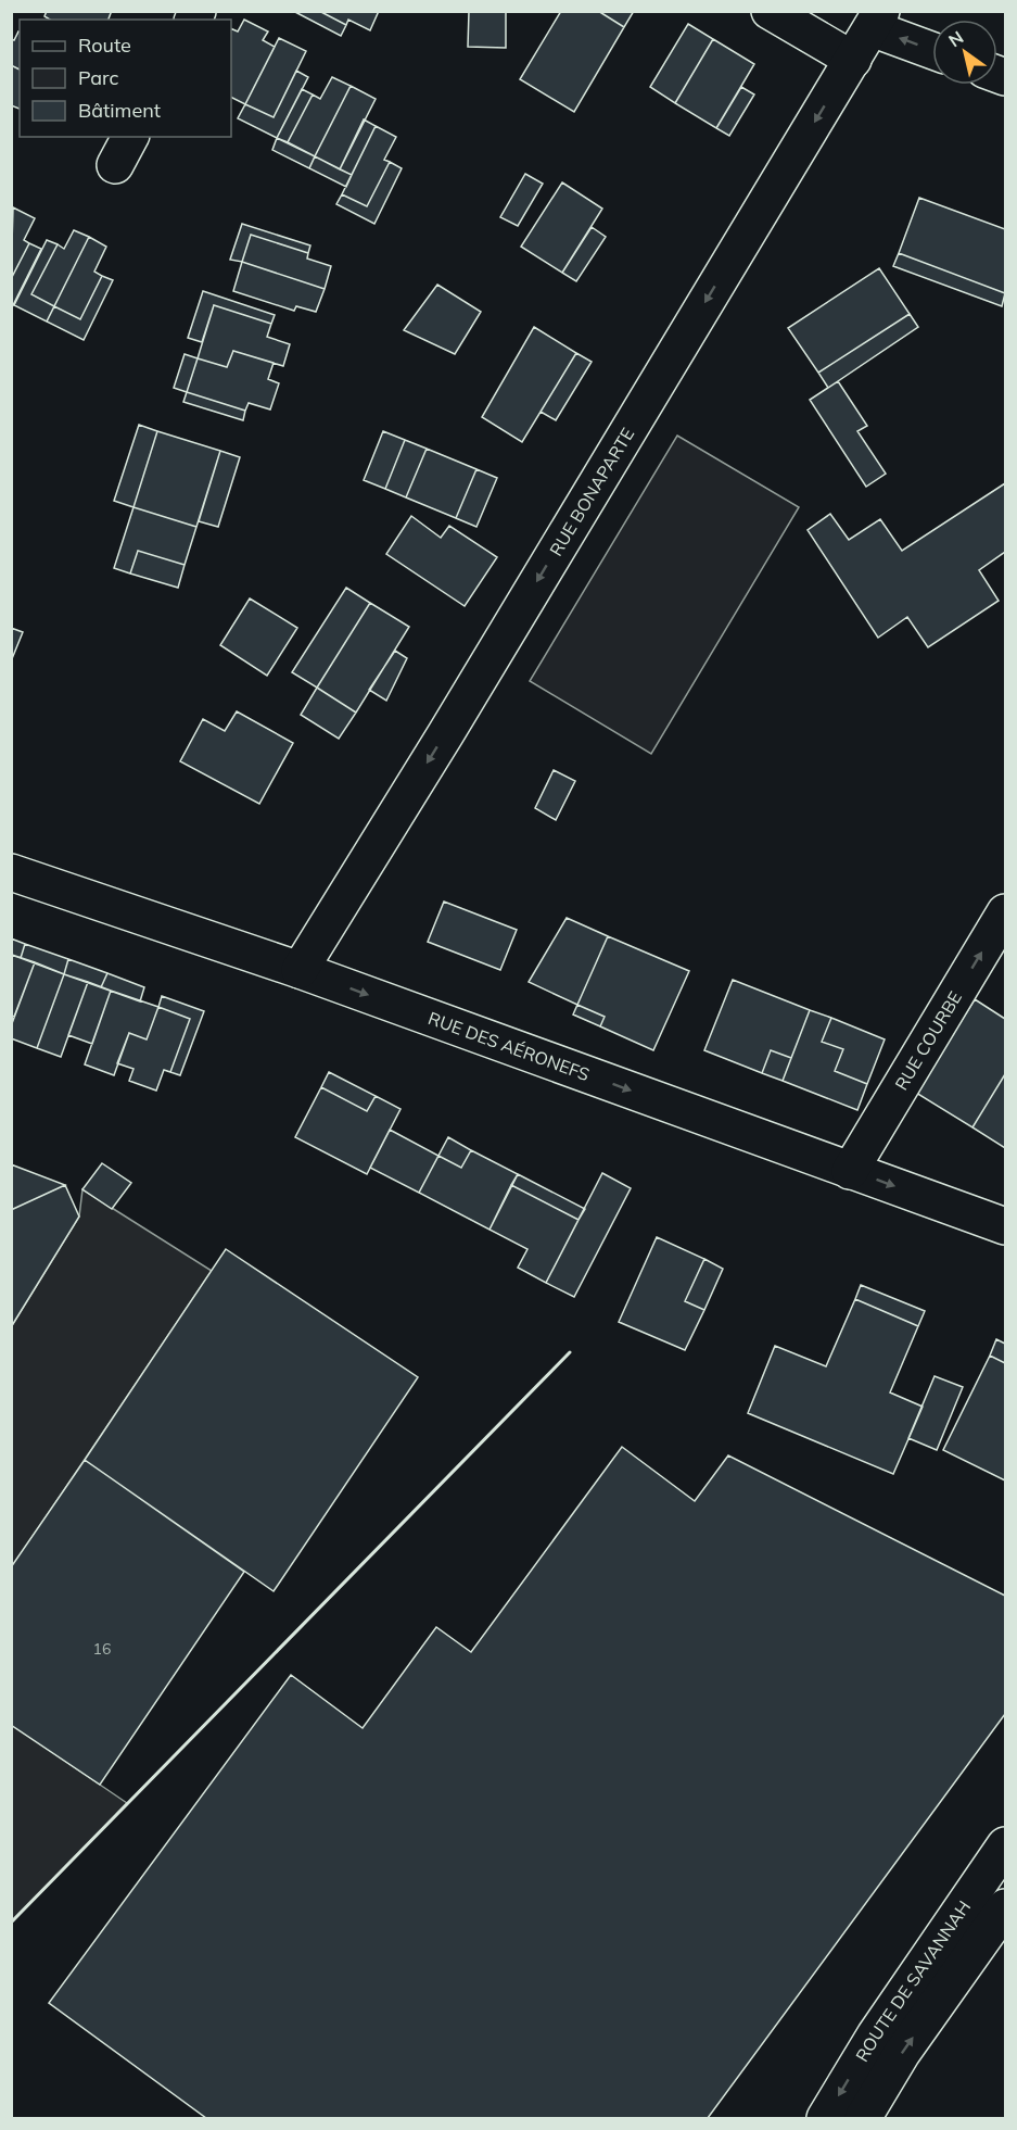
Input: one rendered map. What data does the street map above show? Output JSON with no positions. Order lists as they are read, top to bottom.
{
  "streets": {
    "street": [
      "RUE BONAPARTE",
      "RUE COURBE",
      "RUE DES AÉRONEFS",
      "ROUTE DE SAVANNAH"
    ]
  },
  "crossings": [
    ["RUE BONAPARTE", "RUE DES AÉRONEFS"],
    ["RUE COURBE", "RUE DES AÉRONEFS"]
  ],
  "one_way": ["RUE BONAPARTE", "RUE COURBE", "RUE DES AÉRONEFS"],
  "house_numbers": ["16"],
  "legend": ["Route", "Parc", "Bâtiment"],
  "north": "top left"
}
